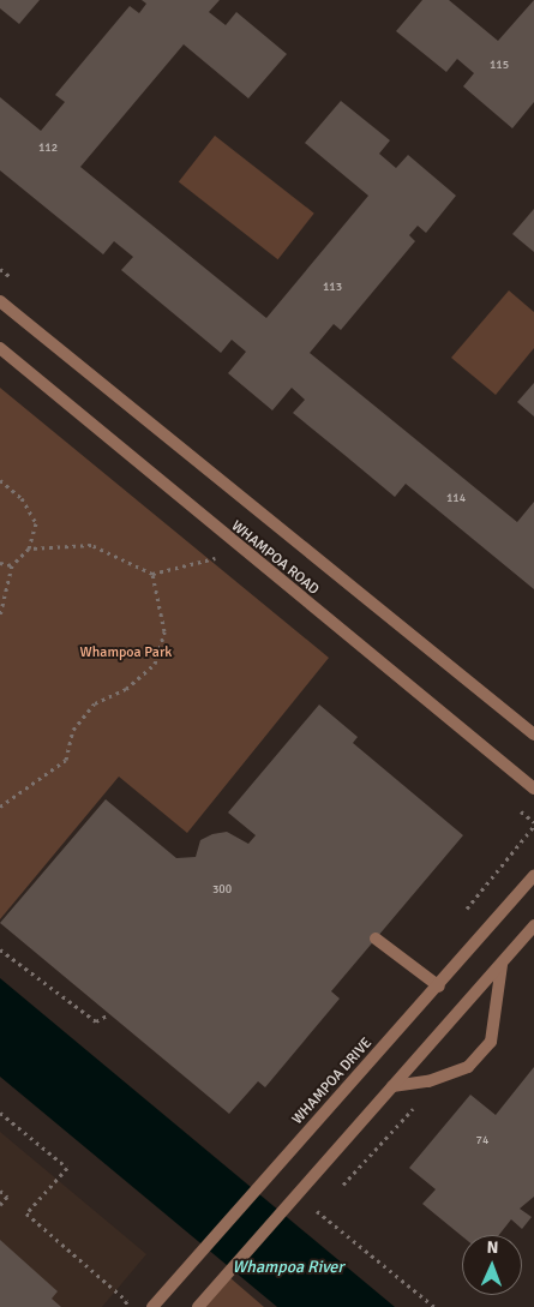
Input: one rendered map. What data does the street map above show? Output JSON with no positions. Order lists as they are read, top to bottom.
{
  "streets": {
    "street": ["WHAMPOA ROAD", "WHAMPOA DRIVE"]
  },
  "water": ["Whampoa River"],
  "parks": ["Whampoa Park"],
  "house_numbers": [
    "115",
    "112",
    "113",
    "114",
    "300",
    "74"
  ],
  "north": "top"
}
